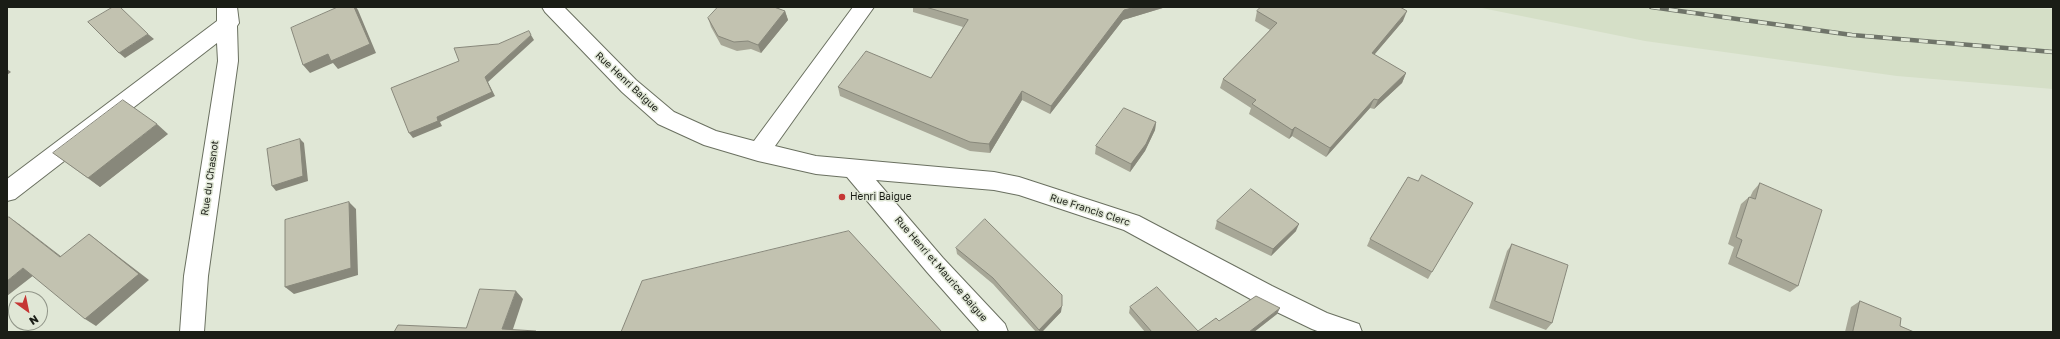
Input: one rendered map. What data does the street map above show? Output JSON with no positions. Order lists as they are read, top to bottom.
{
  "streets": {
    "street": [
      "Rue Henri Baigue",
      "Rue du Chasnot",
      "Rue Francis Clerc",
      "Rue Henri et Maurice Baigue"
    ]
  },
  "crossings": [
    ["Rue Henri Baigue", "Rue Francis Clerc"],
    ["Rue Henri Baigue", "Rue Henri et Maurice Baigue"],
    ["Rue Francis Clerc", "Rue Henri et Maurice Baigue"]
  ],
  "places": ["Henri Baigue"],
  "north": "bottom right"
}
